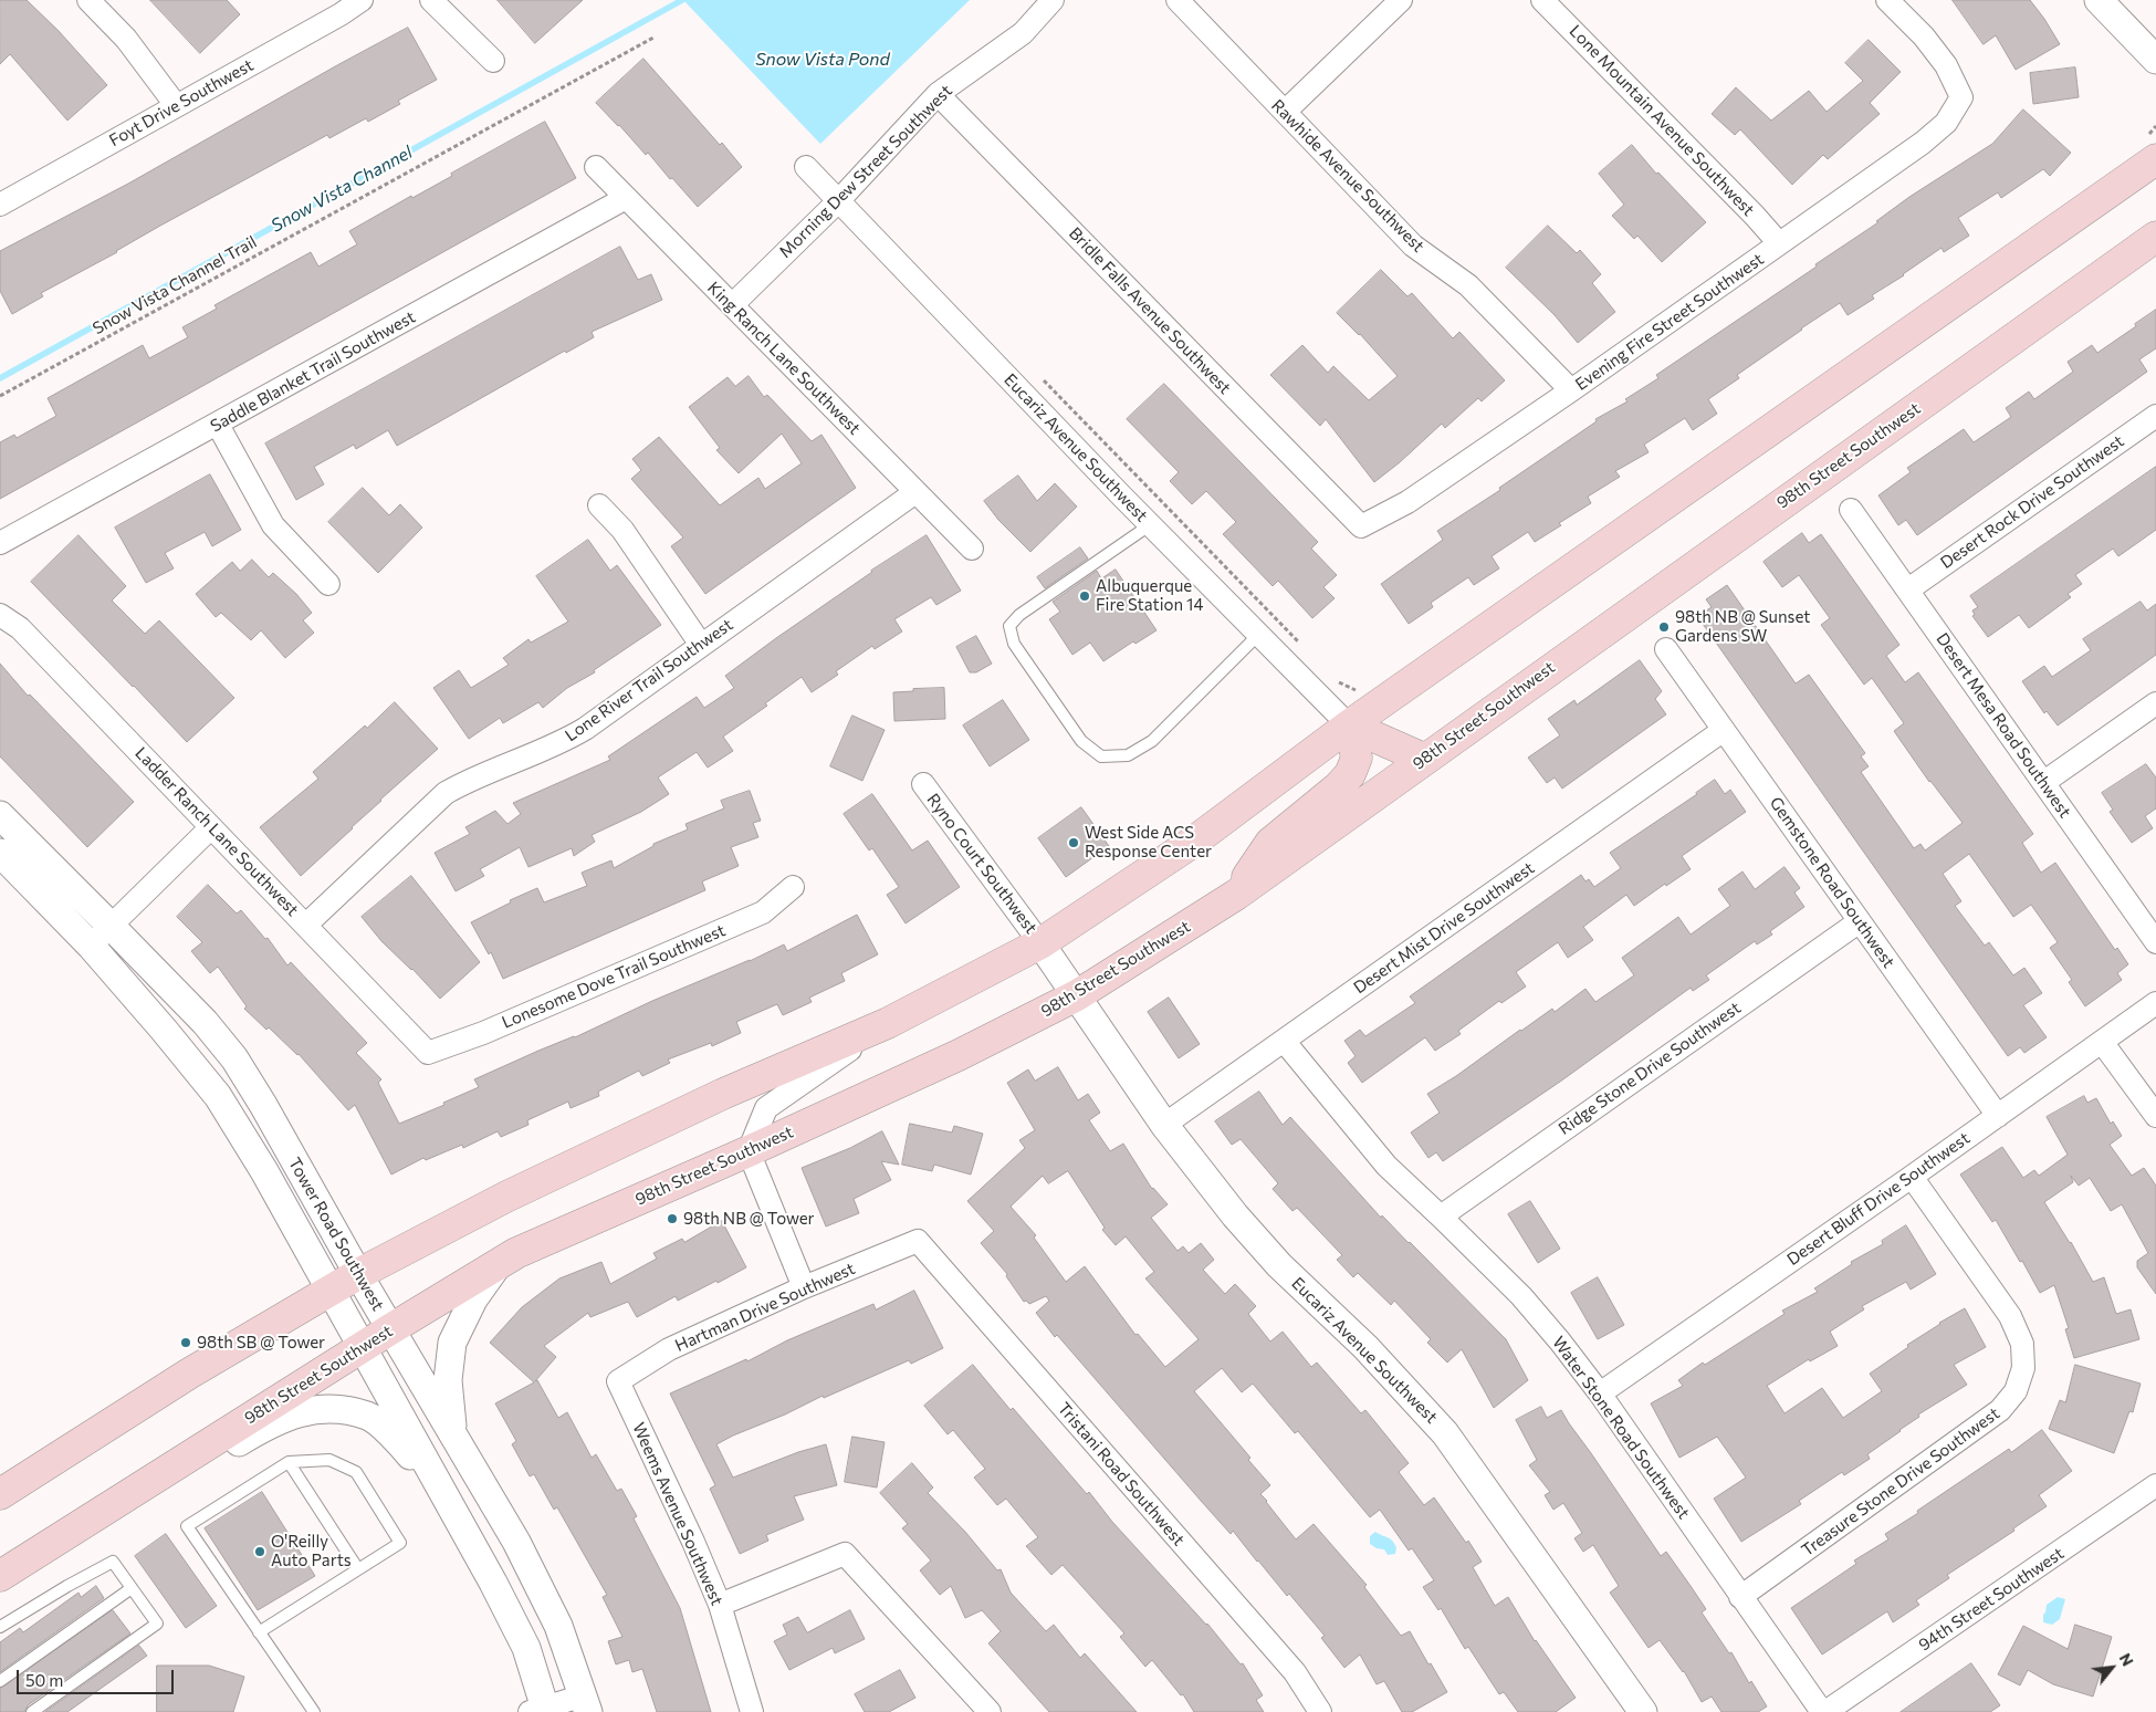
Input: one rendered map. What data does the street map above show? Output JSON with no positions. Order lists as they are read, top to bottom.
{
  "streets": {
    "main road": ["98th Street Southwest"],
    "street": [
      "Foyt Drive Southwest",
      "Lone Mountain Avenue Southwest",
      "Morning Dew Street Southwest",
      "Rawhide Avenue Southwest",
      "Bridle Falls Avenue Southwest",
      "Evening Fire Street Southwest",
      "King Ranch Lane Southwest",
      "Saddle Blanket Trail Southwest",
      "Eucariz Avenue Southwest",
      "Desert Rock Drive Southwest",
      "Lone River Trail Southwest",
      "Desert Mesa Road Southwest",
      "Ladder Ranch Lane Southwest",
      "Ryno Court Southwest",
      "Gemstone Road Southwest",
      "Desert Mist Drive Southwest",
      "Lonesome Dove Trail Southwest",
      "Ridge Stone Drive Southwest",
      "Desert Bluff Drive Southwest",
      "Tower Road Southwest",
      "Hartman Drive Southwest",
      "Water Stone Road Southwest",
      "Tristani Road Southwest",
      "Treasure Stone Drive Southwest",
      "Weems Avenue Southwest",
      "94th Street Southwest"
    ],
    "path": ["Snow Vista Channel Trail"]
  },
  "crossings": [
    ["Lone Mountain Avenue Southwest", "Evening Fire Street Southwest"],
    ["Morning Dew Street Southwest", "Bridle Falls Avenue Southwest"],
    ["Morning Dew Street Southwest", "King Ranch Lane Southwest"],
    ["Morning Dew Street Southwest", "Eucariz Avenue Southwest"],
    ["Rawhide Avenue Southwest", "Evening Fire Street Southwest"],
    ["Bridle Falls Avenue Southwest", "Evening Fire Street Southwest"],
    ["King Ranch Lane Southwest", "Saddle Blanket Trail Southwest"],
    ["King Ranch Lane Southwest", "Lone River Trail Southwest"],
    ["Eucariz Avenue Southwest", "98th Street Southwest"],
    ["Eucariz Avenue Southwest", "Ryno Court Southwest"],
    ["Eucariz Avenue Southwest", "Desert Mist Drive Southwest"],
    ["98th Street Southwest", "Tower Road Southwest"],
    ["Desert Rock Drive Southwest", "Desert Mesa Road Southwest"],
    ["Lone River Trail Southwest", "Ladder Ranch Lane Southwest"],
    ["Ladder Ranch Lane Southwest", "Lonesome Dove Trail Southwest"],
    ["Gemstone Road Southwest", "Desert Mist Drive Southwest"],
    ["Gemstone Road Southwest", "Ridge Stone Drive Southwest"],
    ["Gemstone Road Southwest", "Desert Bluff Drive Southwest"],
    ["Desert Mist Drive Southwest", "Water Stone Road Southwest"],
    ["Ridge Stone Drive Southwest", "Water Stone Road Southwest"],
    ["Desert Bluff Drive Southwest", "Water Stone Road Southwest"],
    ["Desert Bluff Drive Southwest", "Treasure Stone Drive Southwest"],
    ["Hartman Drive Southwest", "Tristani Road Southwest"],
    ["Hartman Drive Southwest", "Weems Avenue Southwest"],
    ["Water Stone Road Southwest", "Treasure Stone Drive Southwest"],
    ["Water Stone Road Southwest", "94th Street Southwest"]
  ],
  "water": ["Snow Vista Pond", "Snow Vista Channel"],
  "places": [
    "Albuquerque Fire Station 14",
    "98th NB @ Sunset Gardens SW",
    "West Side ACS Response Center",
    "98th NB @ Tower",
    "98th SB @ Tower",
    "O'Reilly Auto Parts"
  ],
  "scale_bar": "50 m",
  "north": "top right"
}
